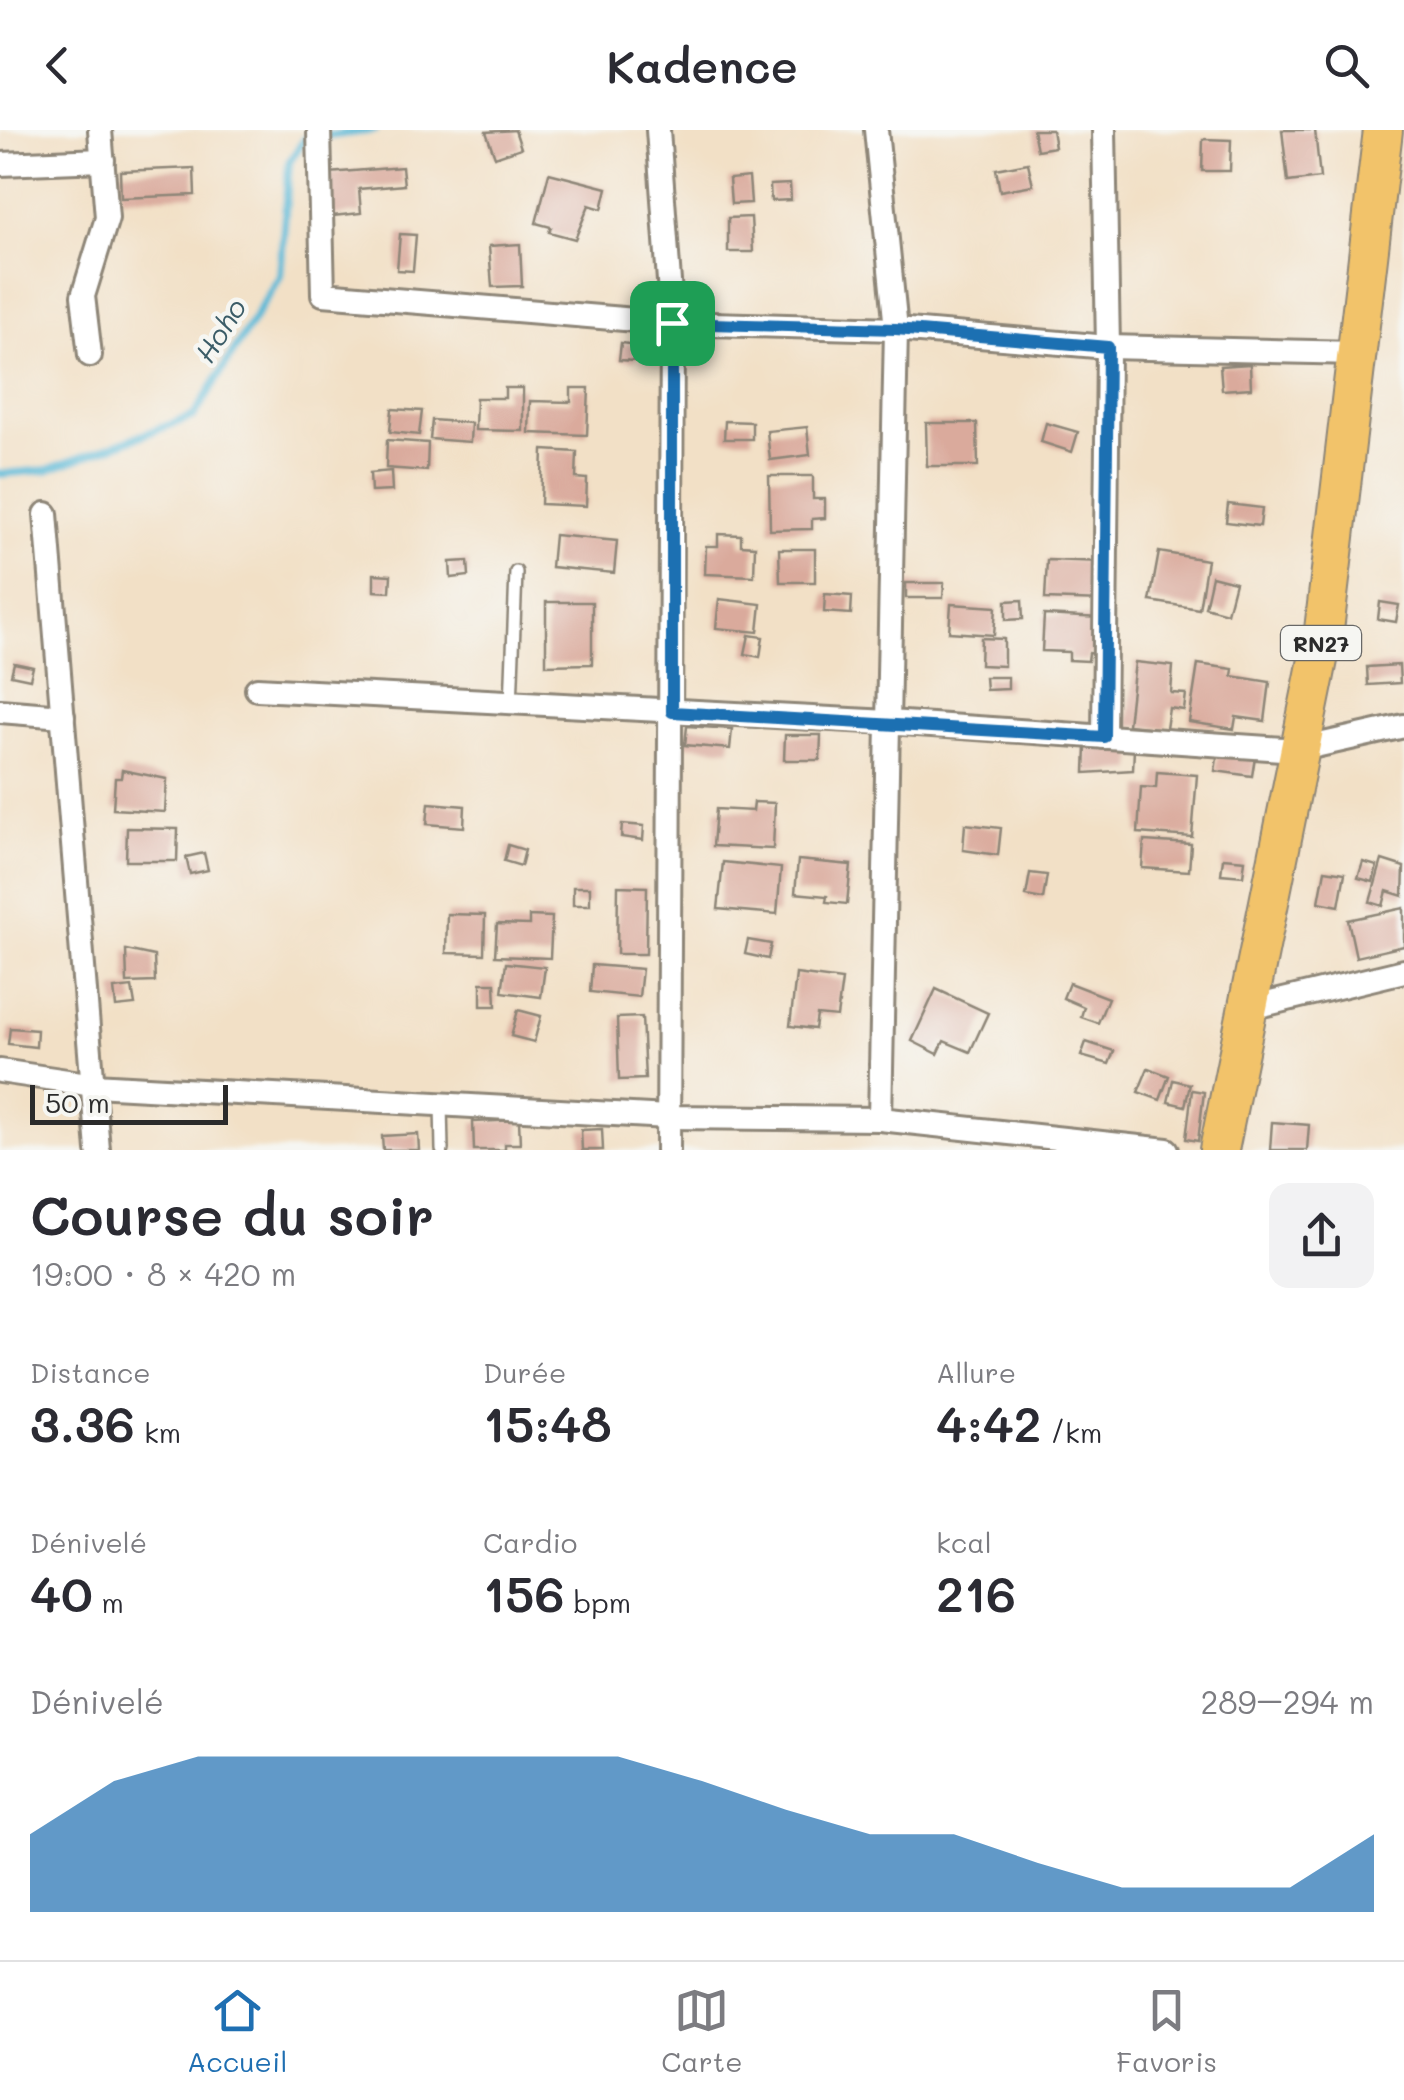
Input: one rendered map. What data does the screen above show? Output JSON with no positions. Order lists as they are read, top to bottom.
{
  "streets": {
    "main road": ["RN27"]
  },
  "water": ["Hoho"],
  "scale_bar": "50 m",
  "page": {
    "header": "Kadence",
    "scale": "50 m",
    "heading": ["Course du soir", "19:00 · 8 × 420 m"],
    "stats": [
      ["Distance", "3.36 km"],
      ["Durée", "15:48"],
      ["Allure", "4:42 /km"],
      ["Dénivelé", "40 m"],
      ["Cardio", "156 bpm"],
      ["kcal", "216"]
    ],
    "chart": ["Dénivelé", "289–294 m"],
    "tabs": ["Accueil", "Carte", "Favoris"]
  }
}
